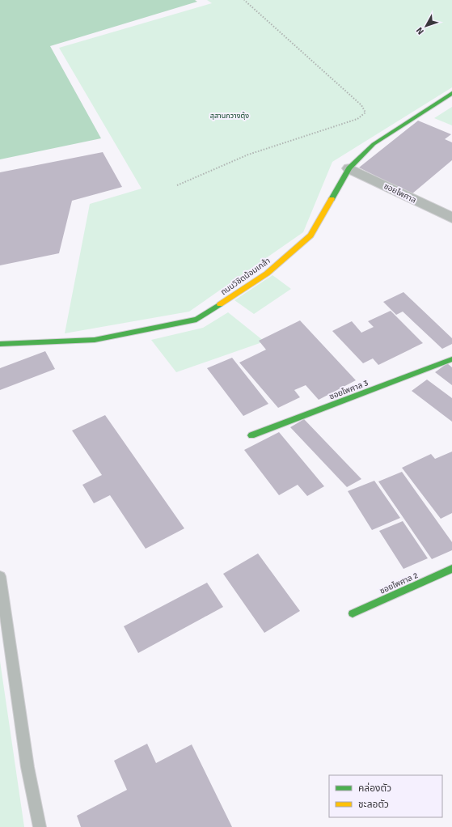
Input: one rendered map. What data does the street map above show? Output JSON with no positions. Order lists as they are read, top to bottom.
{
  "streets": {
    "street": [
      "ซอยไพศาล",
      "ถนนวิชิตน้อมเกล้า",
      "ซอยไพศาล 3",
      "ซอยไพศาล 2"
    ]
  },
  "crossings": [
    ["ซอยไพศาล", "ถนนวิชิตน้อมเกล้า"]
  ],
  "parks": ["สุสานกวางตุ้ง"],
  "legend": ["คล่องตัว", "ชะลอตัว"],
  "north": "bottom left"
}
